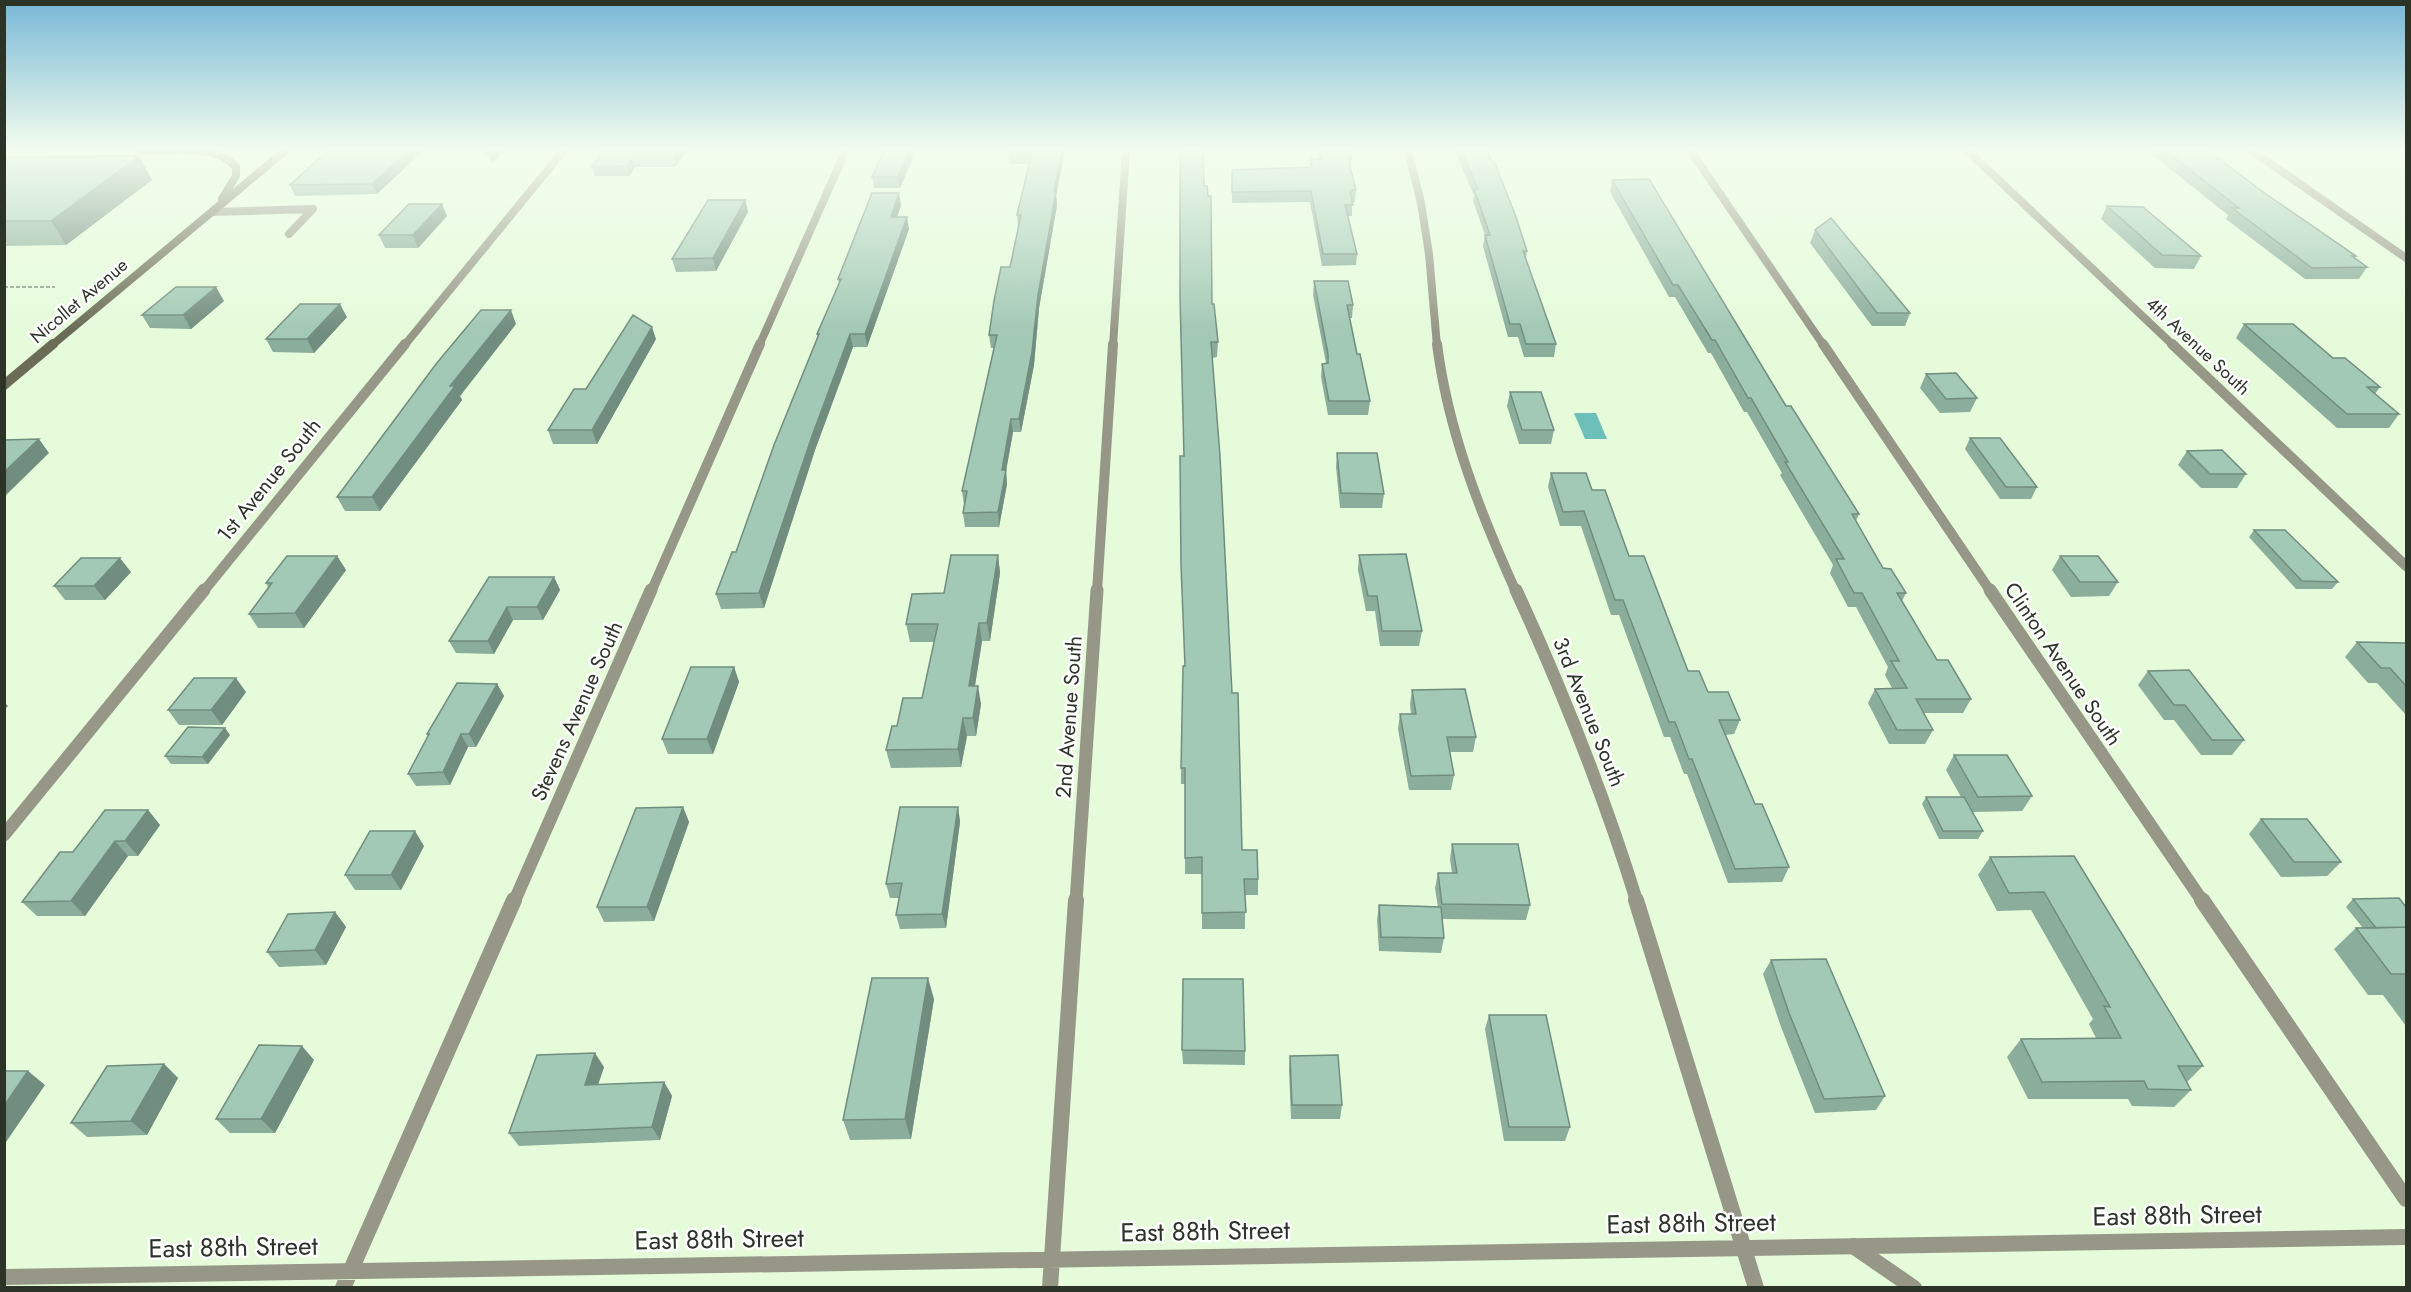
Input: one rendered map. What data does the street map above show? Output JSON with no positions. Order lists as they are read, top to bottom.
{
  "streets": {
    "main road": ["Nicollet Avenue"],
    "street": [
      "4th Avenue South",
      "1st Avenue South",
      "Clinton Avenue South",
      "Stevens Avenue South",
      "3rd Avenue South",
      "2nd Avenue South",
      "East 88th Street"
    ]
  },
  "crossings": [
    ["Stevens Avenue South", "East 88th Street"],
    ["3rd Avenue South", "East 88th Street"],
    ["2nd Avenue South", "East 88th Street"]
  ]
}
